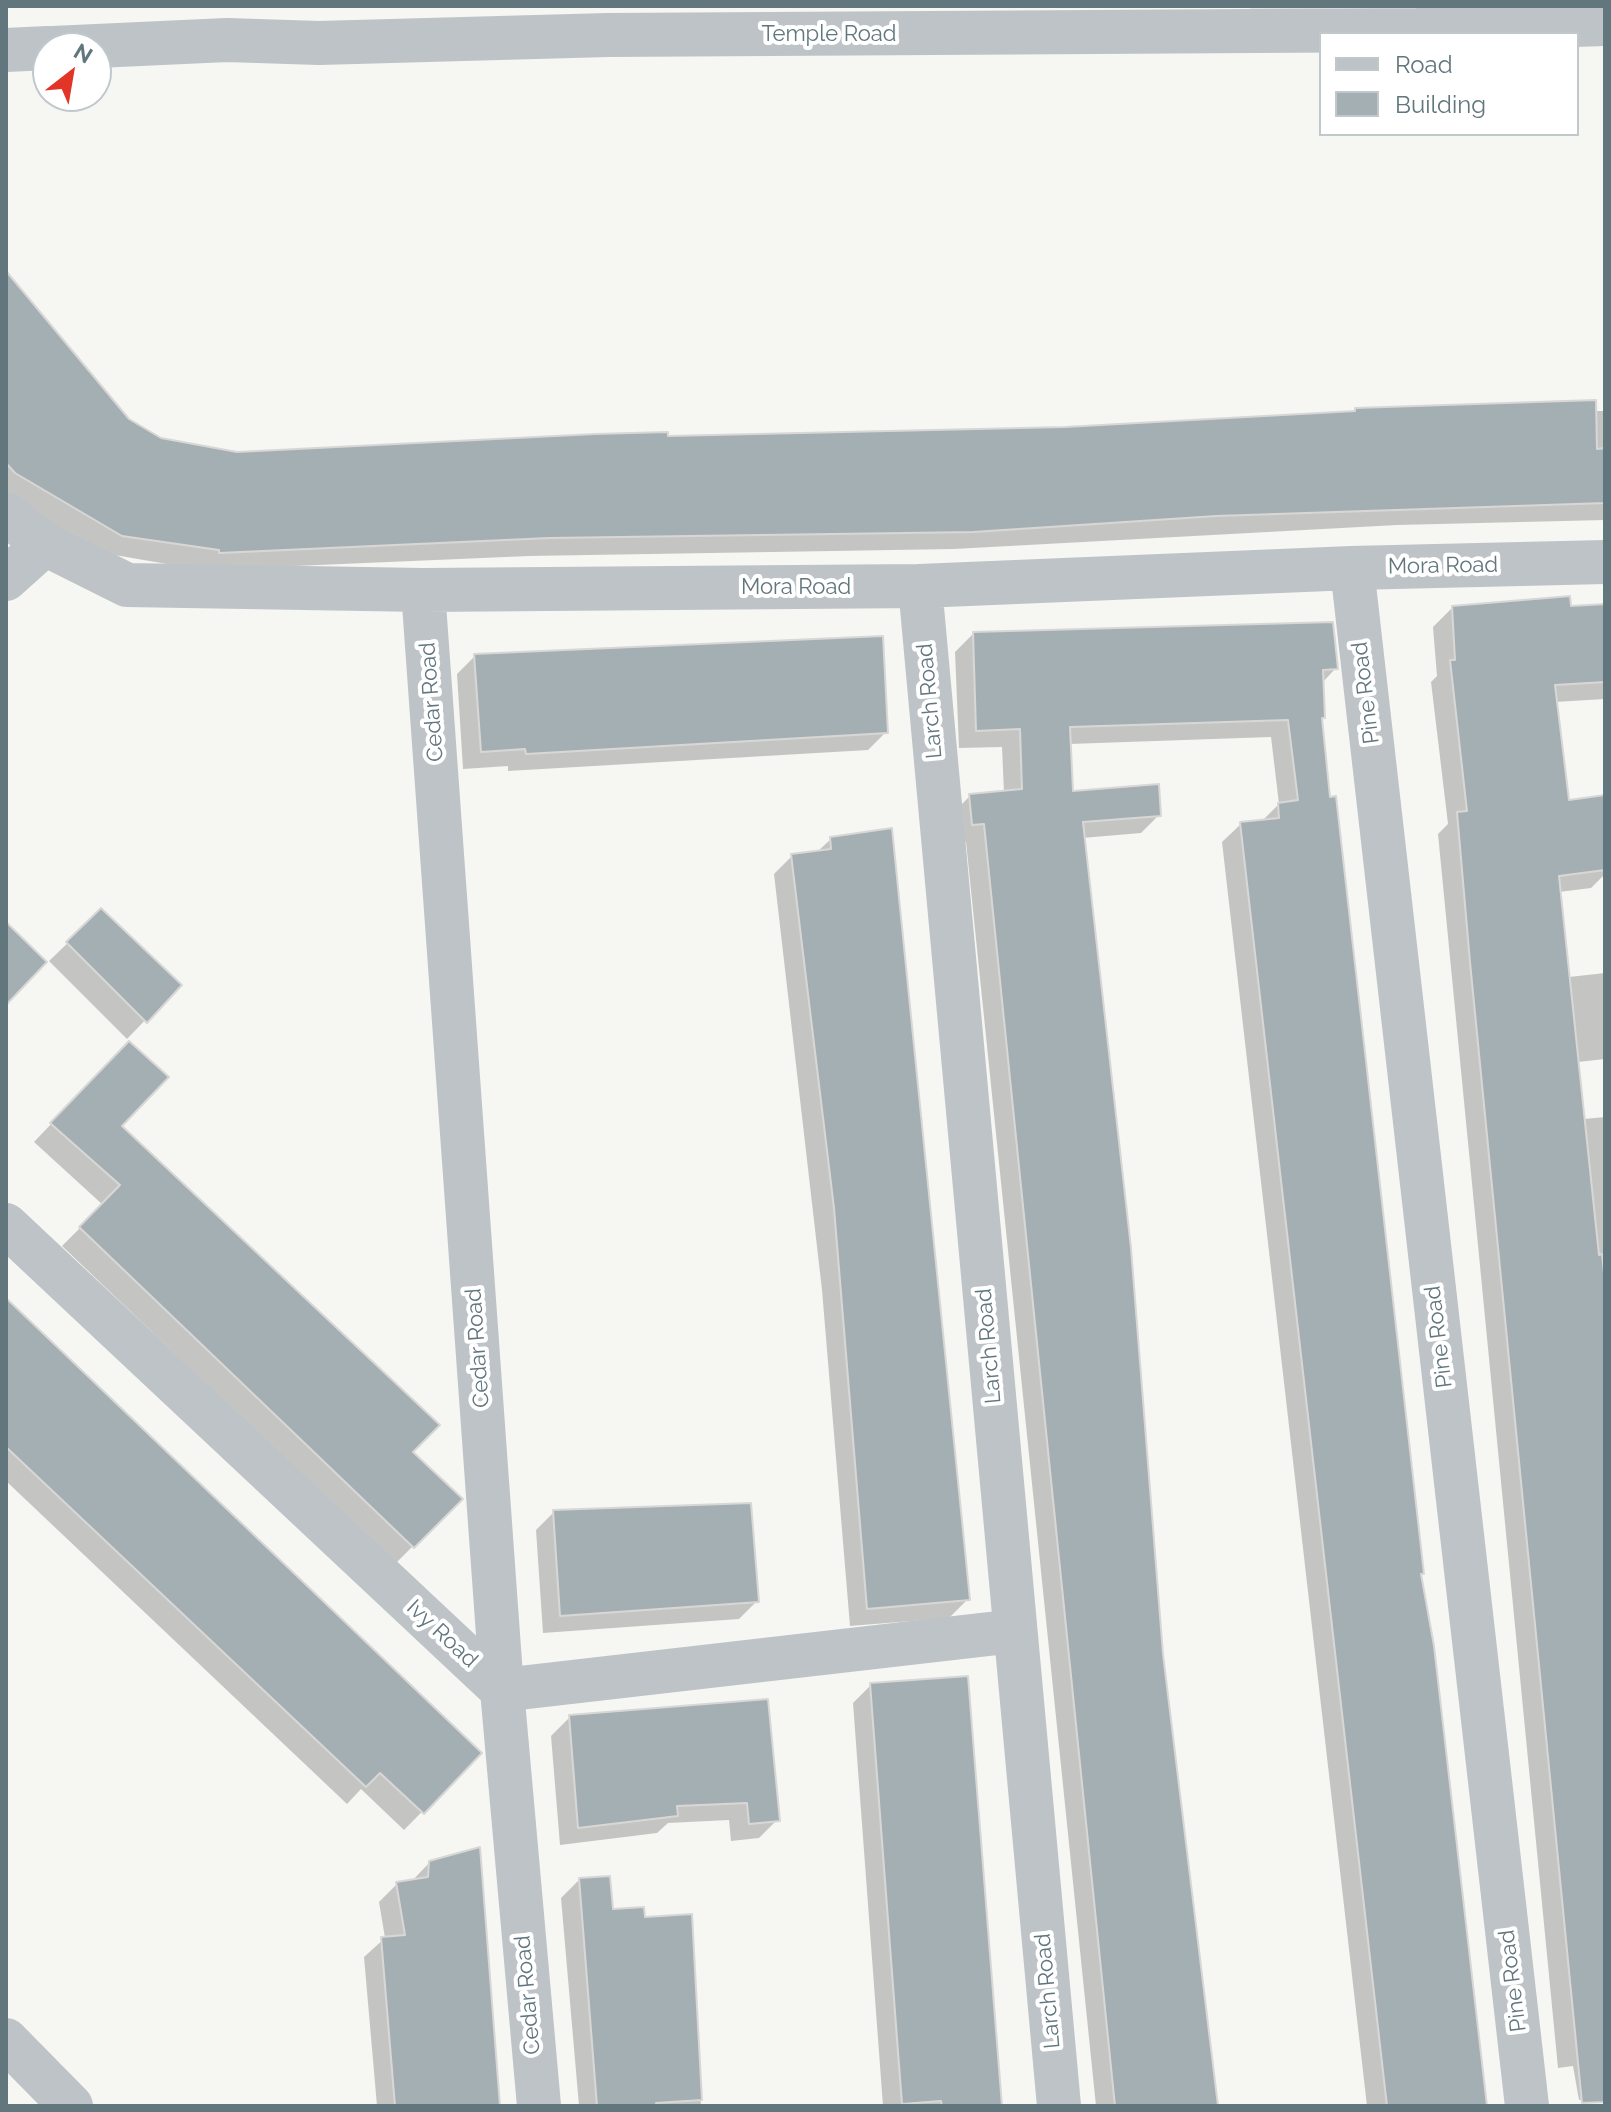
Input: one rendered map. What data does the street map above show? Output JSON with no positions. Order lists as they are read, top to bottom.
{
  "streets": {
    "street": [
      "Temple Road",
      "Mora Road",
      "Pine Road",
      "Larch Road",
      "Cedar Road",
      "Ivy Road"
    ]
  },
  "crossings": [
    ["Mora Road", "Pine Road"],
    ["Mora Road", "Larch Road"],
    ["Mora Road", "Cedar Road"],
    ["Cedar Road", "Ivy Road"]
  ],
  "legend": ["Road", "Building"],
  "north": "top right"
}
